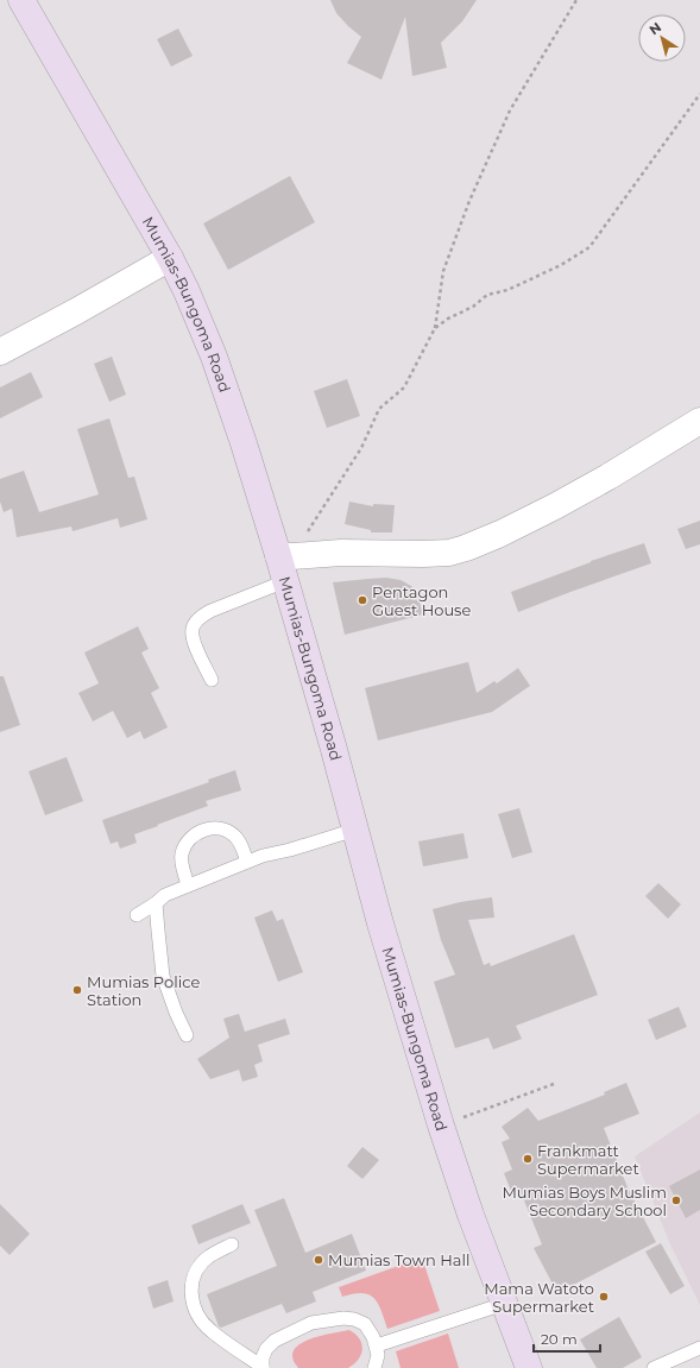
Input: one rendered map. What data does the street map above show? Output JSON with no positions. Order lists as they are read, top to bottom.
{
  "streets": {
    "street": ["Mumias-Bungoma Road"]
  },
  "places": [
    "Pentagon Guest House",
    "Mumias Police Station",
    "Frankmatt Supermarket",
    "Mumias Boys Muslim Secondary School",
    "Mumias Town Hall",
    "Mama Watoto Supermarket"
  ],
  "scale_bar": "20 m",
  "north": "top left"
}
